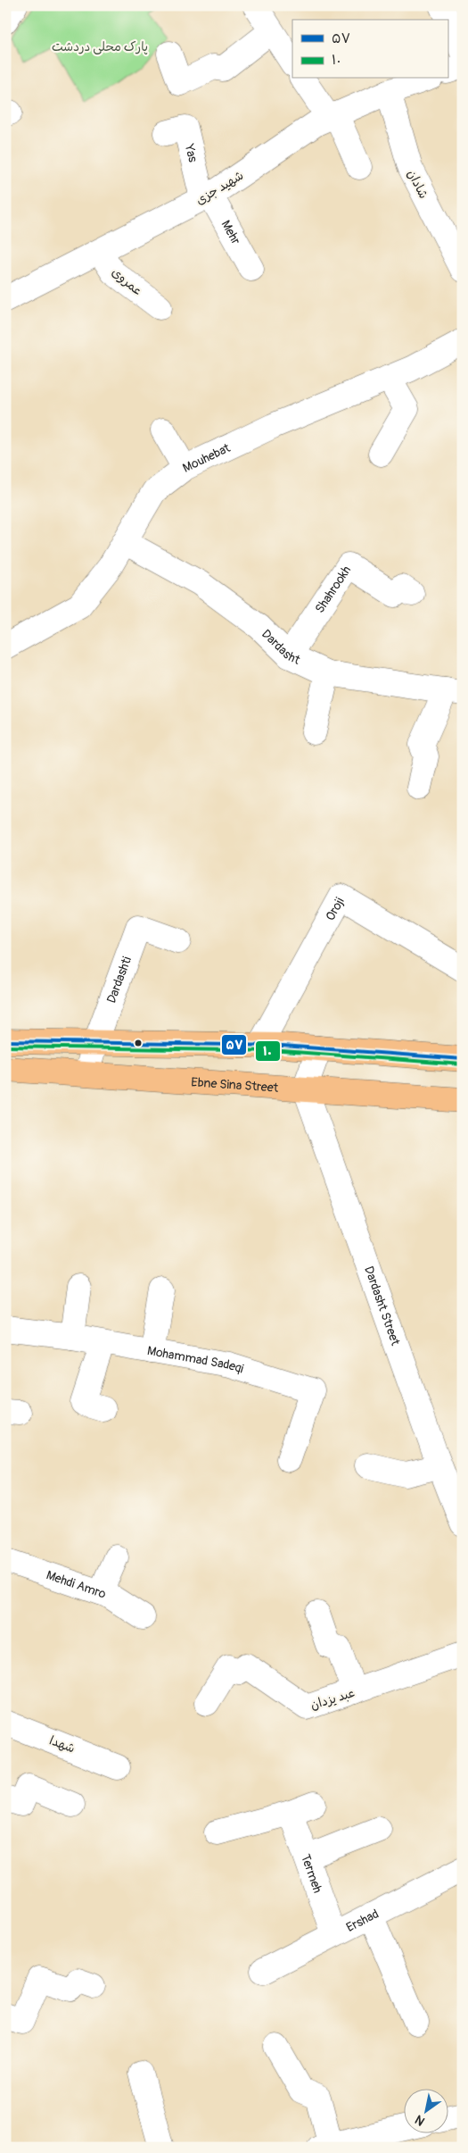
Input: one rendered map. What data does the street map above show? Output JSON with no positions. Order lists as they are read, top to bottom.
{
  "streets": {
    "main road": ["Ebne Sina Street"],
    "street": [
      "Yas",
      "شادان",
      "شهید جزی",
      "Mehr",
      "عمروی",
      "Mouhebat",
      "Shahrookh",
      "Dardasht",
      "Oroji",
      "Dardashti",
      "Dardasht Street",
      "Mohammad Sadeqi",
      "Mehdi Amro",
      "عبد یزدان",
      "شهدا",
      "Termeh",
      "Ershad"
    ]
  },
  "crossings": [
    ["Yas", "شهید جزی"],
    ["Yas", "Mehr"],
    ["شادان", "شهید جزی"],
    ["شهید جزی", "Mehr"],
    ["شهید جزی", "عمروی"],
    ["Mouhebat", "Dardasht"],
    ["Shahrookh", "Dardasht"],
    ["Dardashti", "Ebne Sina Street"],
    ["Ebne Sina Street", "Dardasht Street"],
    ["Termeh", "Ershad"]
  ],
  "parks": ["پارک محلی دردشت"],
  "lines": ["transit line ۵۷", "transit line ۱۰"],
  "legend": ["۵۷", "۱۰"],
  "north": "bottom left"
}
